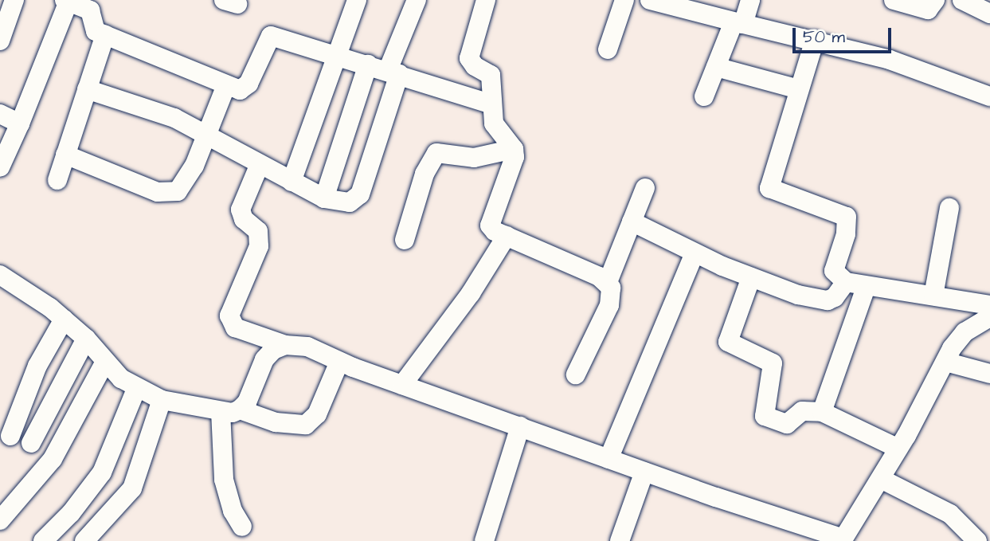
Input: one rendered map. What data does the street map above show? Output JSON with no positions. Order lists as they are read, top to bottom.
{
  "scale_bar": "50 m"
}
